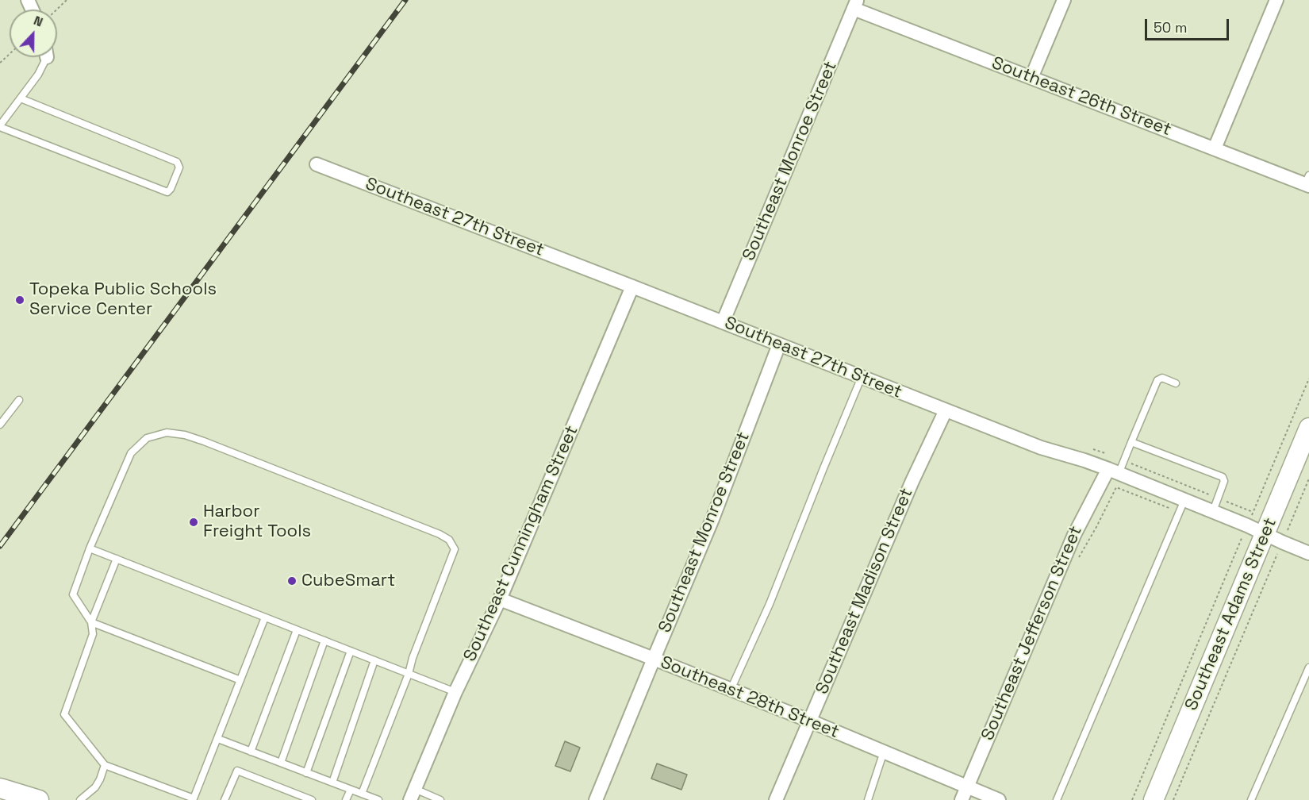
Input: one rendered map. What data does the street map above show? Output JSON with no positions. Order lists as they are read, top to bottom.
{
  "streets": {
    "main road": ["Southeast Adams Street"],
    "street": [
      "Southeast 26th Street",
      "Southeast Monroe Street",
      "Southeast 27th Street",
      "Southeast Cunningham Street",
      "Southeast Madison Street",
      "Southeast Jefferson Street",
      "Southeast 28th Street"
    ]
  },
  "crossings": [
    ["Southeast 26th Street", "Southeast Monroe Street"],
    ["Southeast Monroe Street", "Southeast 27th Street"],
    ["Southeast Monroe Street", "Southeast 28th Street"],
    ["Southeast 27th Street", "Southeast Cunningham Street"],
    ["Southeast 27th Street", "Southeast Madison Street"],
    ["Southeast 27th Street", "Southeast Adams Street"],
    ["Southeast 27th Street", "Southeast Jefferson Street"],
    ["Southeast Cunningham Street", "Southeast 28th Street"],
    ["Southeast Madison Street", "Southeast 28th Street"],
    ["Southeast Jefferson Street", "Southeast 28th Street"]
  ],
  "places": ["Topeka Public Schools Service Center", "Harbor Freight Tools", "CubeSmart"],
  "scale_bar": "50 m",
  "north": "top"
}
